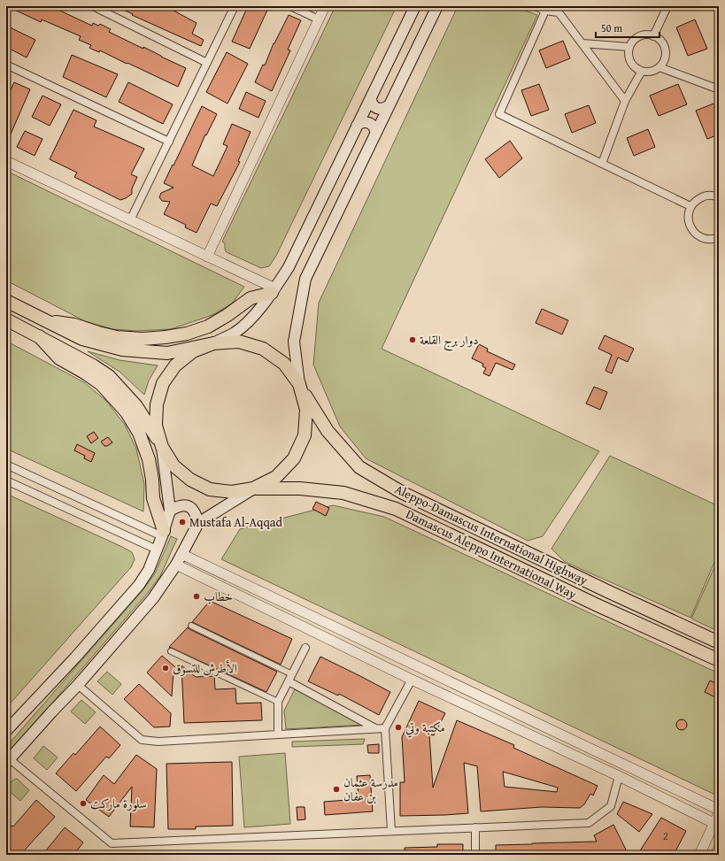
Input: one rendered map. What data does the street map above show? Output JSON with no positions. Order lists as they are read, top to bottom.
{
  "streets": {
    "highway": ["Aleppo-Damascus International Highway", "Damascus Aleppo International Way"]
  },
  "places": [
    "دوار برج القلعة",
    "Mustafa Al-Aqqad",
    "خطاب",
    "الأطرش للتسوق",
    "مكتبة وتي",
    "مدرسة عثمان بن عفان",
    "سلورة ماركت"
  ],
  "house_numbers": ["2"],
  "scale_bar": "50 m"
}
